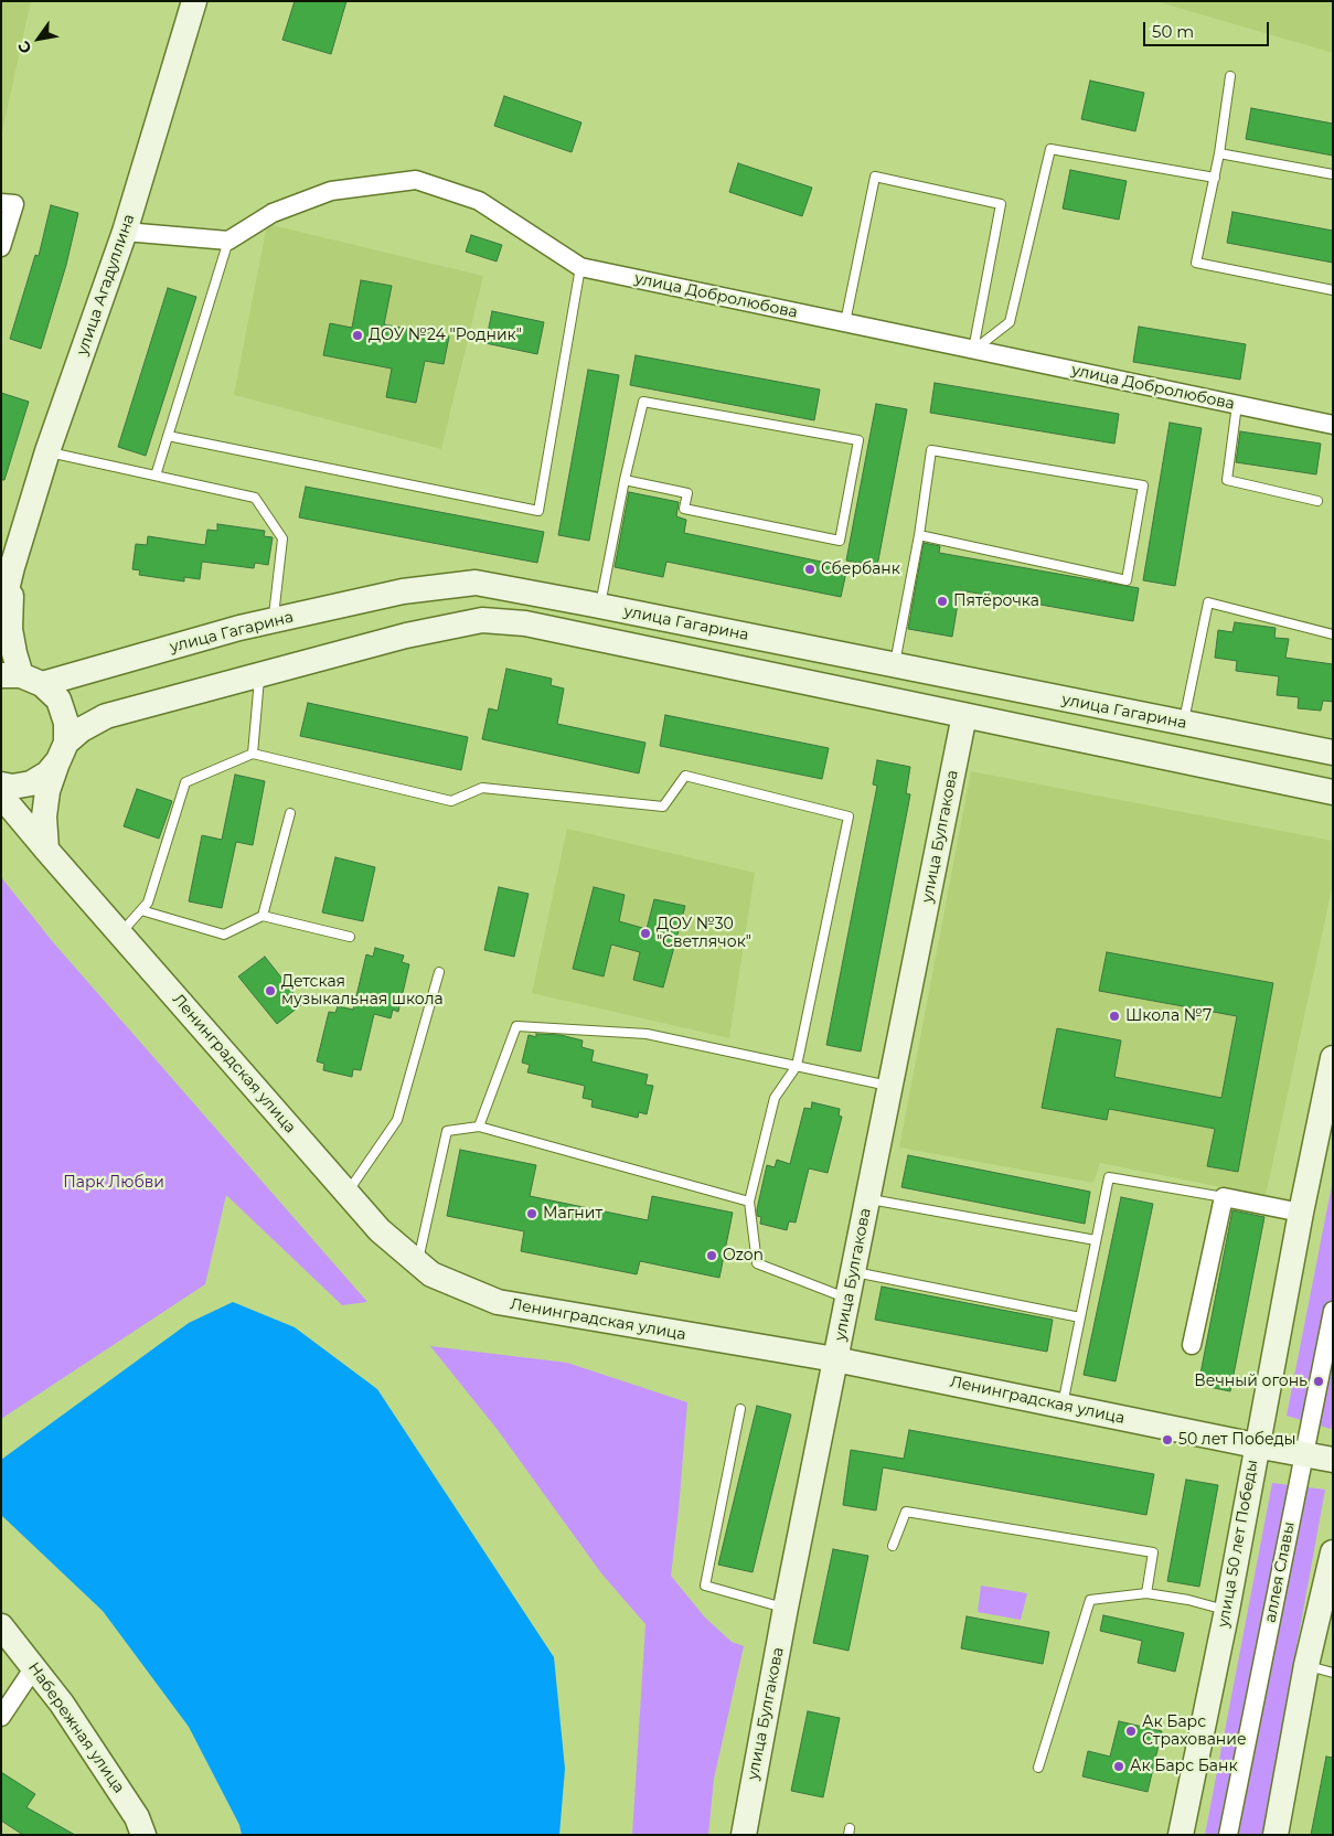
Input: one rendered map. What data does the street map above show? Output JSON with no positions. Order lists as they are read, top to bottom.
{
  "streets": {
    "street": [
      "улица Агадуллина",
      "улица Добролюбова",
      "улица Гагарина",
      "улица Булгакова",
      "Ленинградская улица",
      "улица 50 лет Победы",
      "аллея Славы",
      "Набережная улица"
    ]
  },
  "crossings": [
    ["улица Булгакова", "Ленинградская улица"],
    ["Ленинградская улица", "улица 50 лет Победы"],
    ["Ленинградская улица", "аллея Славы"]
  ],
  "parks": ["Парк Любви"],
  "places": [
    "ДОУ №24 \"Родник\"",
    "Сбербанк",
    "Пятёрочка",
    "ДОУ №30 \"Светлячок\"",
    "Детская музыкальная школа",
    "Школа №7",
    "Магнит",
    "Ozon",
    "Вечный огонь",
    "50 лет Победы",
    "Ак Барс Страхование",
    "Ак Барс Банк"
  ],
  "scale_bar": "50 m",
  "north": "bottom left"
}
